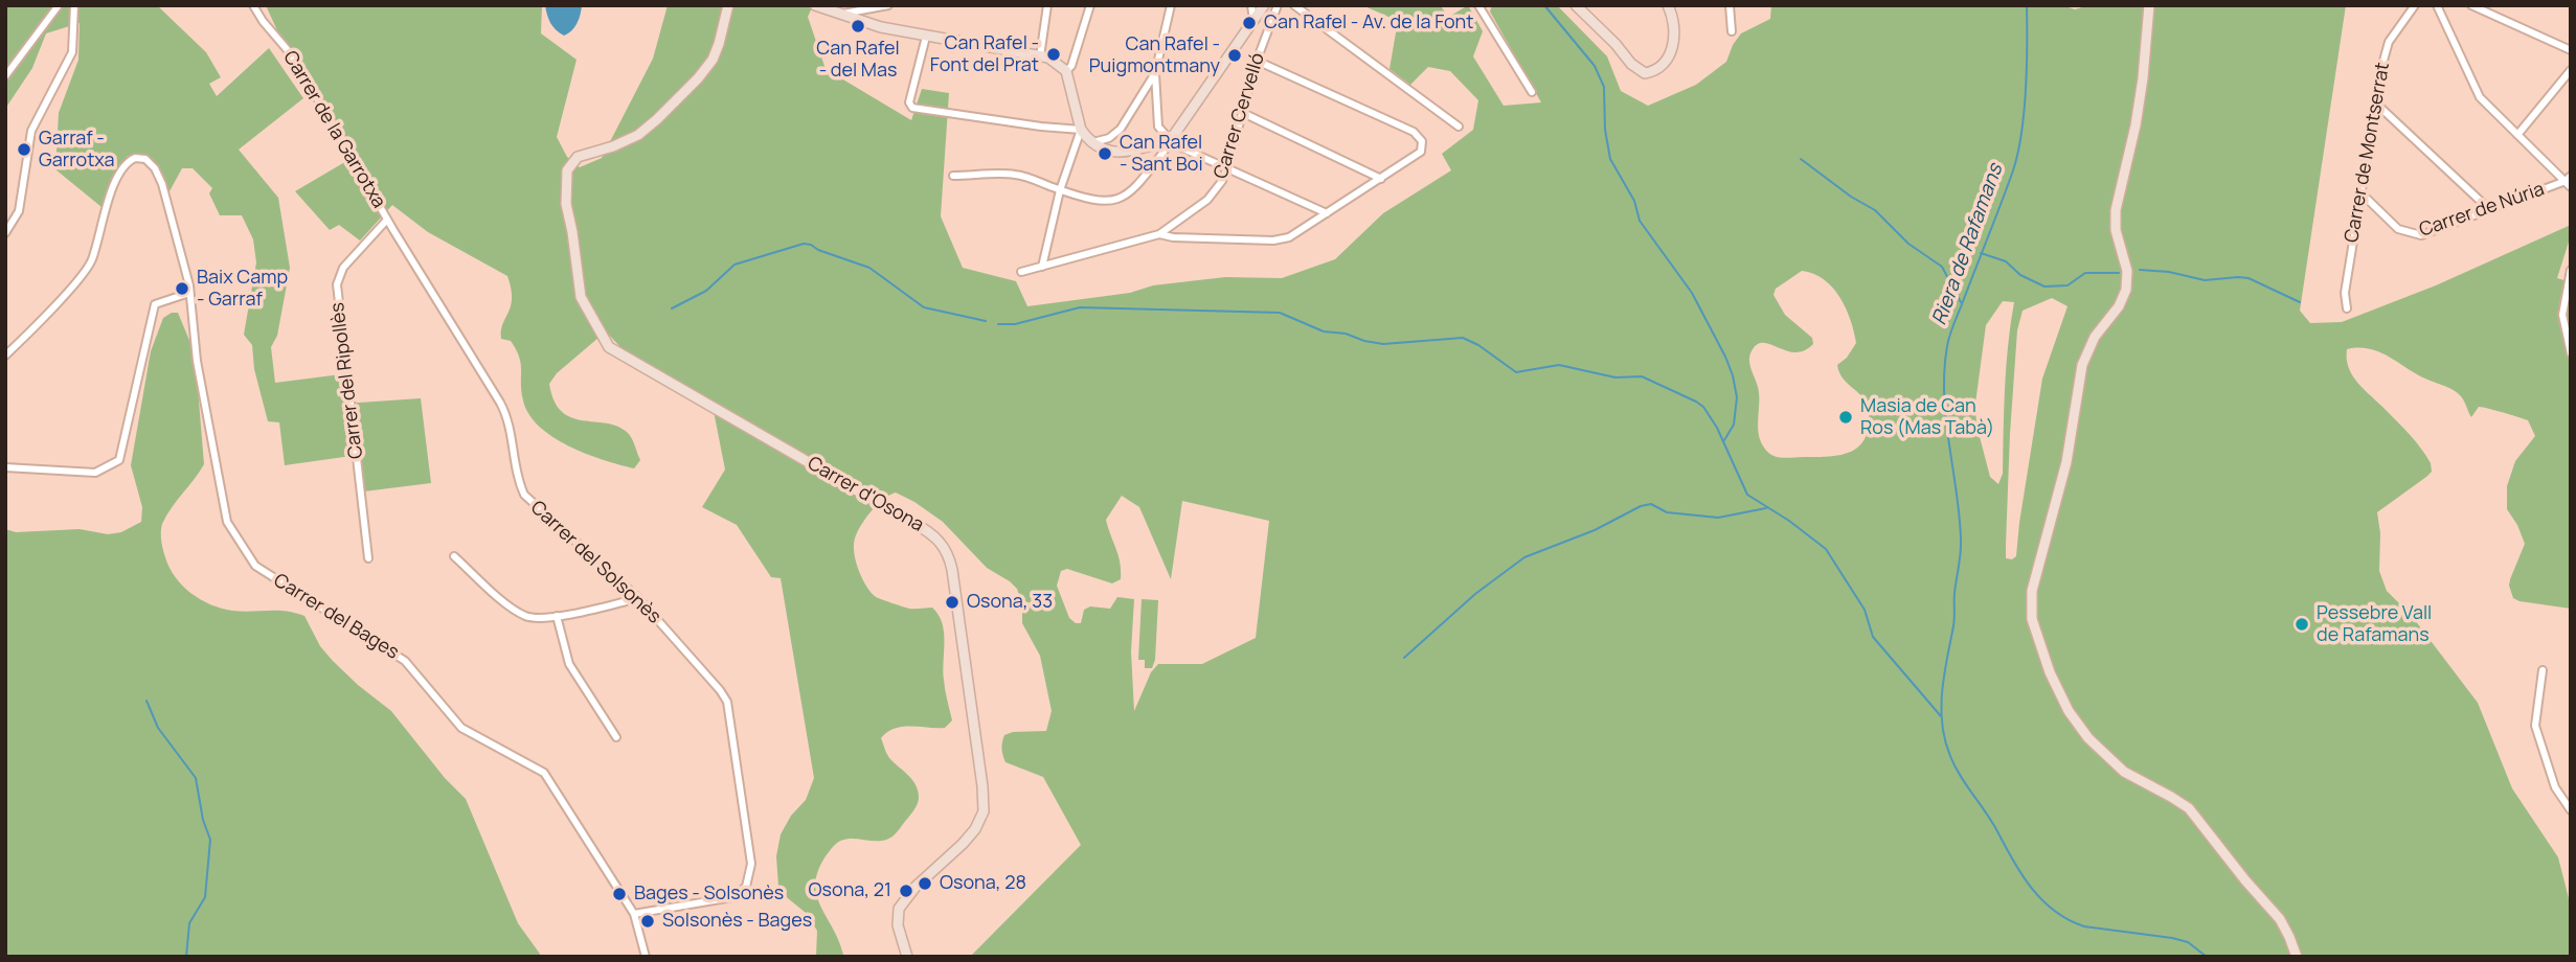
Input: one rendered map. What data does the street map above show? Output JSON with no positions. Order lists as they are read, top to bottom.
{
  "streets": {
    "street": [
      "Carrer Cervelló",
      "Carrer de la Garrotxa",
      "Carrer de Montserrat",
      "Carrer de Núria",
      "Carrer del Ripollès",
      "Carrer d'Osona",
      "Carrer del Solsonès",
      "Carrer del Bages"
    ]
  },
  "crossings": [
    ["Carrer de la Garrotxa", "Carrer del Ripollès"],
    ["Carrer de la Garrotxa", "Carrer del Solsonès"],
    ["Carrer de Montserrat", "Carrer de Núria"],
    ["Carrer del Ripollès", "Carrer del Solsonès"],
    ["Carrer del Solsonès", "Carrer del Bages"]
  ],
  "water": ["Riera de Rafamans"],
  "places": [
    "Can Rafel - Av. de la Font",
    "Can Rafel - del Mas",
    "Can Rafel - Font del Prat",
    "Can Rafel - Puigmontmany",
    "Garraf - Garrotxa",
    "Can Rafel - Sant Boi",
    "Baix Camp - Garraf",
    "Masia de Can Ros (Mas Tabà)",
    "Osona, 33",
    "Pessebre Vall de Rafamans",
    "Osona, 28",
    "Osona, 21",
    "Bages - Solsonès",
    "Solsonès - Bages"
  ]
}
